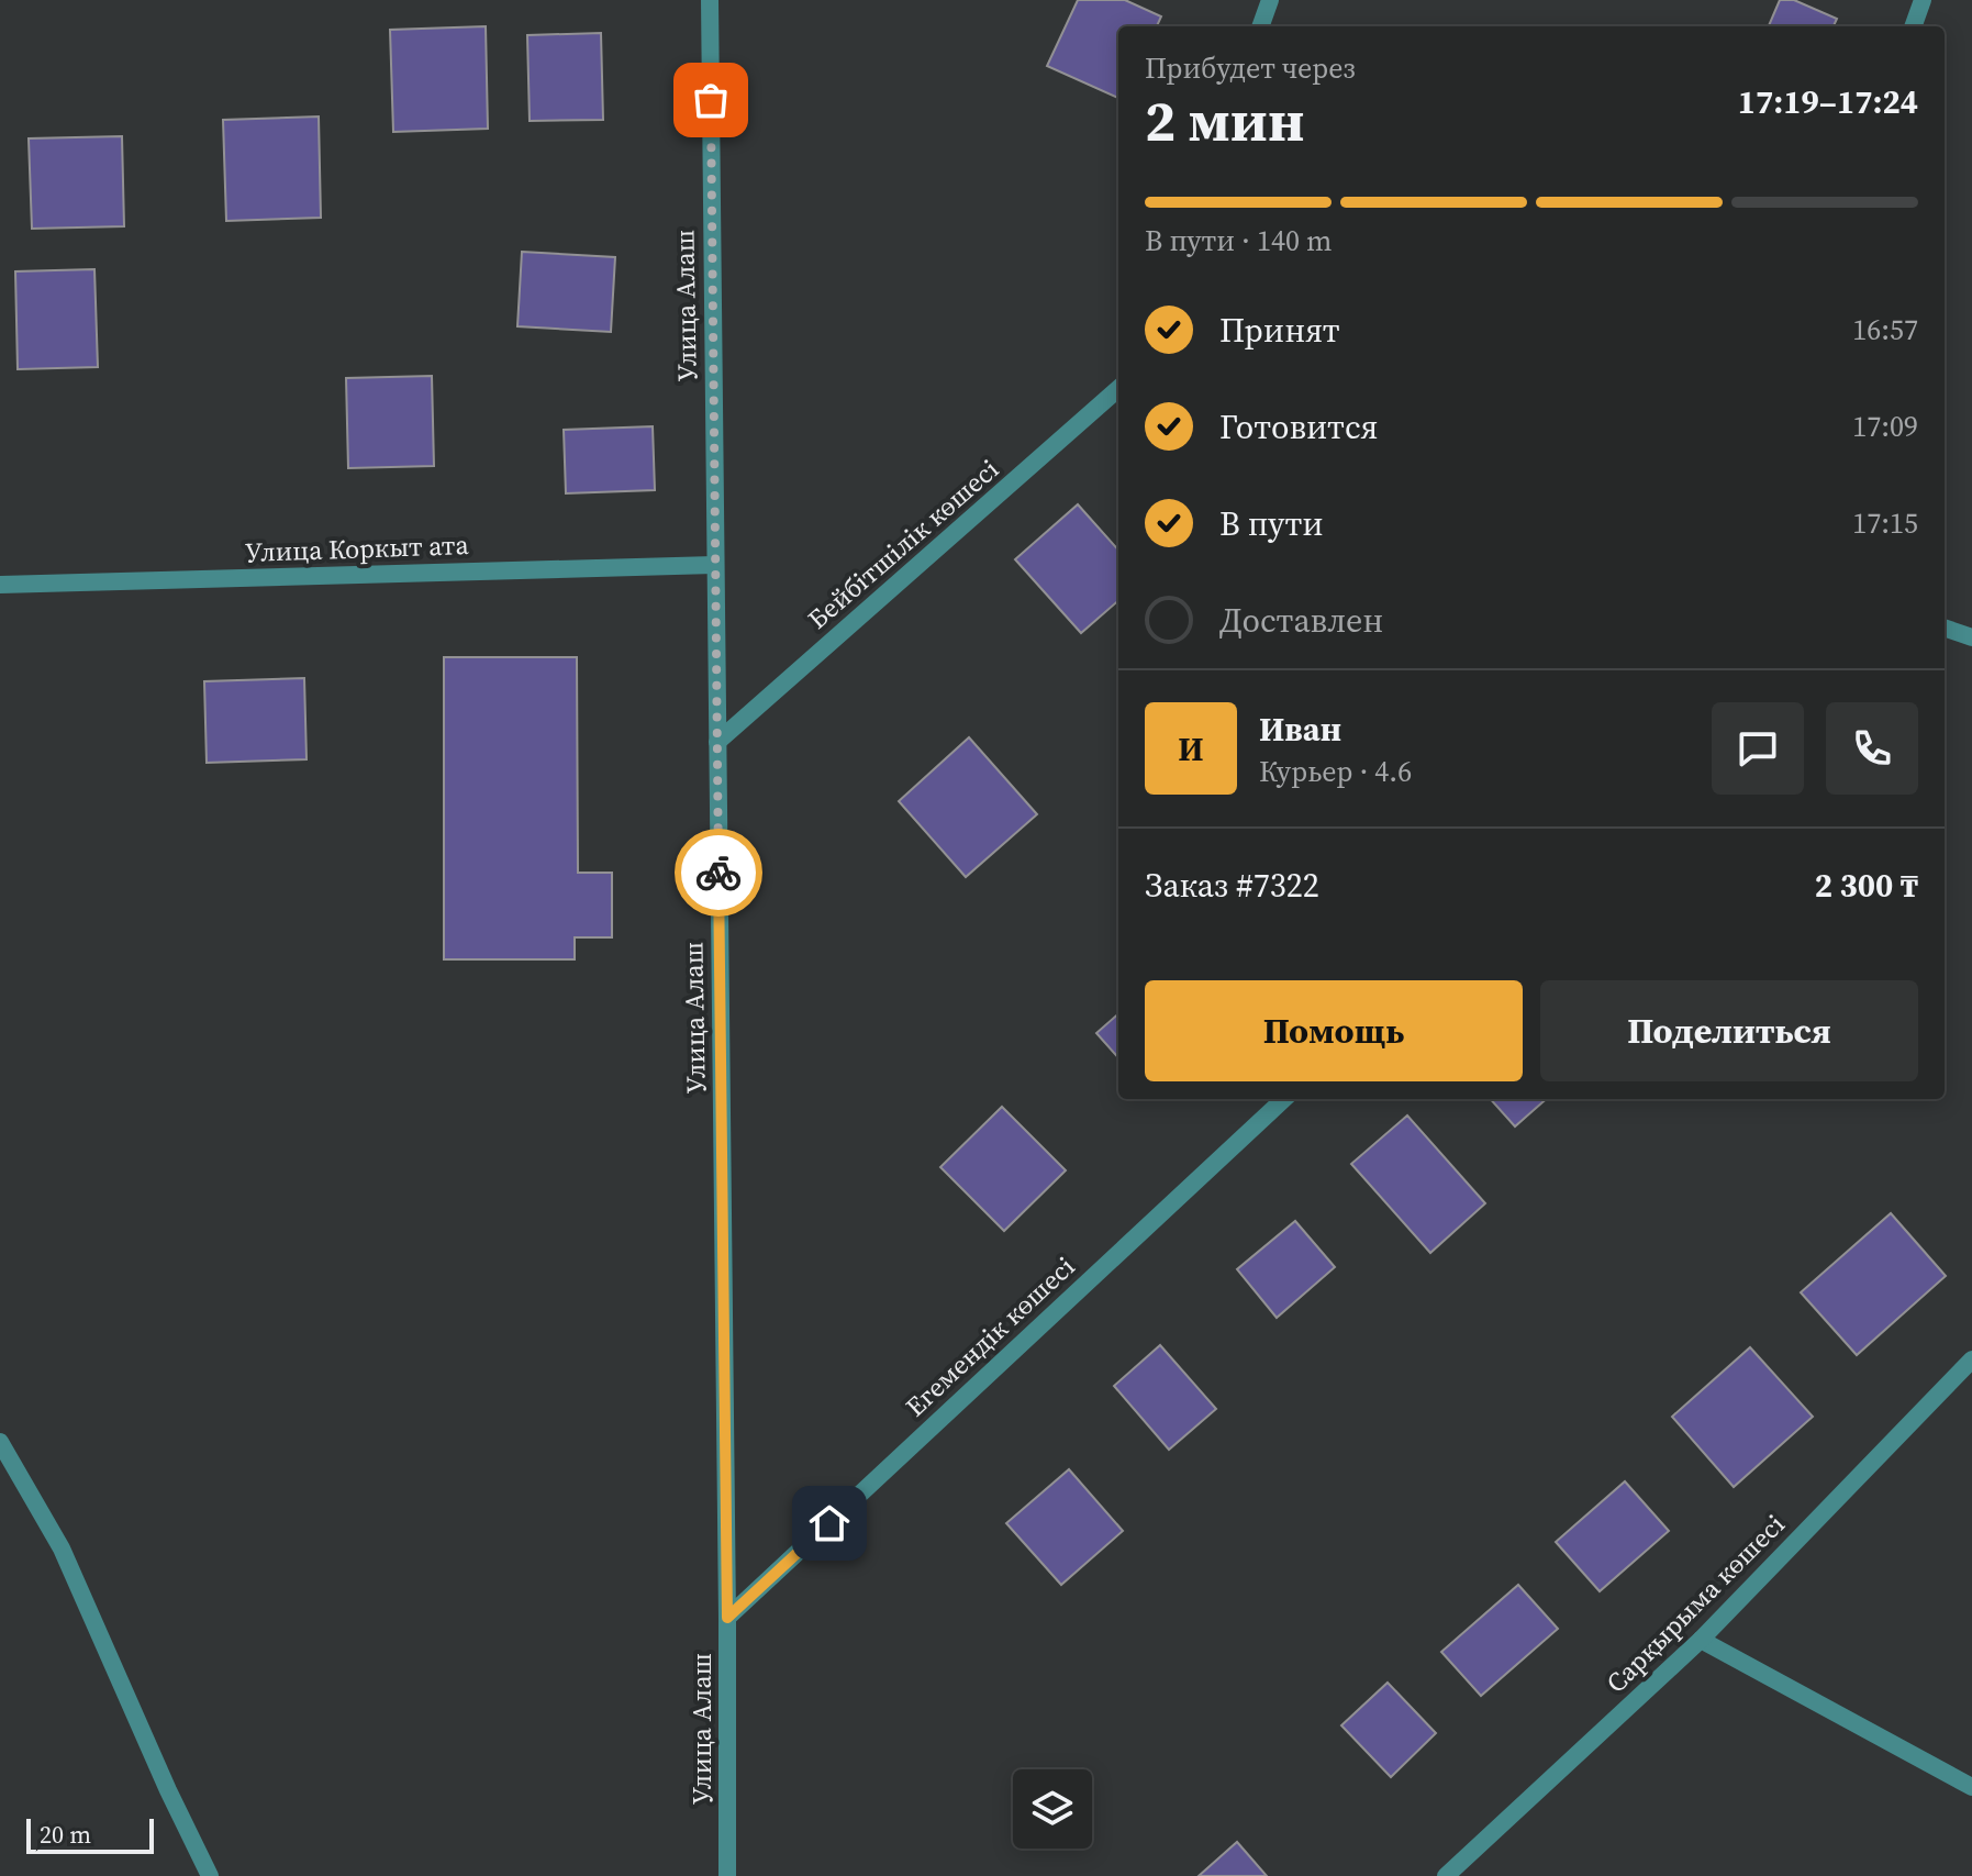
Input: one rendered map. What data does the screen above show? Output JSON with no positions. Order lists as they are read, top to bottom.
{
  "streets": {
    "street": [
      "Улица Алаш",
      "Бейбітшілік көшесі",
      "Улица Коркыт ата",
      "Егемендік көшесі",
      "Сарқырыма көшесі"
    ]
  },
  "crossings": [
    ["Улица Алаш", "Бейбітшілік көшесі"],
    ["Улица Алаш", "Улица Коркыт ата"],
    ["Улица Алаш", "Егемендік көшесі"]
  ],
  "scale_bar": "20 m",
  "page": {
    "heading": ["2 мин", "Прибудет через", "17:19–17:24"],
    "panel": [
      "Иван",
      "Курьер · 4.6",
      "Заказ #7322",
      "2 300 ₸"
    ],
    "bar": "В пути · 140 m",
    "list": [
      ["Принят", "16:57"],
      ["Готовится", "17:09"],
      ["В пути", "17:15"],
      "Доставлен"
    ],
    "round": "И",
    "buttons": ["Помощь", "Поделиться"],
    "scale": "20 m"
  }
}
